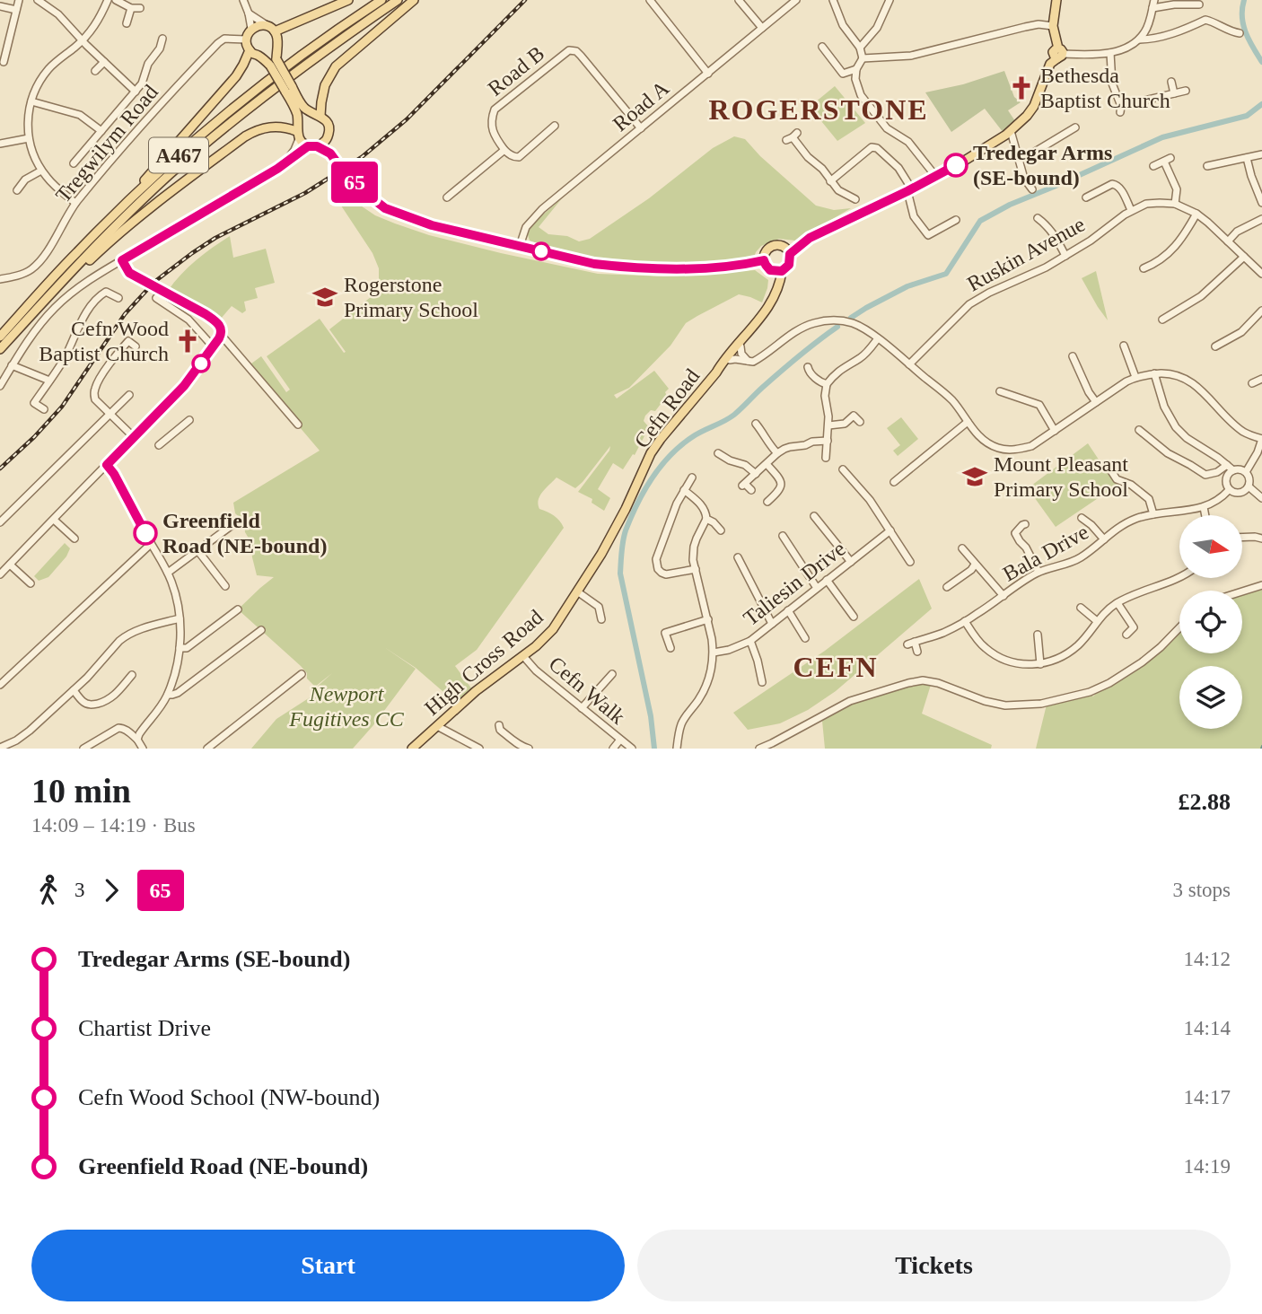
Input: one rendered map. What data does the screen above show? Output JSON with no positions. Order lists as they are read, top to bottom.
{
  "streets": {
    "main road": ["A467", "Cefn Road", "High Cross Road"],
    "street": [
      "Road B",
      "Road A",
      "Tregwilym Road",
      "Ruskin Avenue",
      "Bala Drive",
      "Taliesin Drive",
      "Cefn Walk"
    ]
  },
  "crossings": [
    ["Road B", "Road A"],
    ["Cefn Road", "High Cross Road"],
    ["High Cross Road", "Cefn Walk"]
  ],
  "districts": ["ROGERSTONE", "CEFN"],
  "parks": ["Newport Fugitives CC"],
  "places": {
    "church": ["Bethesda Baptist Church", "Cefn Wood Baptist Church"],
    "other": ["Tredegar Arms (SE-bound)", "Greenfield Road (NE-bound)"],
    "school or university": ["Rogerstone Primary School", "Mount Pleasant Primary School"]
  },
  "lines": ["bus line 65"],
  "north": "right",
  "page": {
    "on_map": "65",
    "heading": ["10 min", "14:09 – 14:19 · Bus", "£2.88"],
    "legs": ["3", "65", "3 stops"],
    "list": [
      {
        "name": "Tredegar Arms (SE-bound)",
        "value": "14:12"
      },
      {
        "name": "Chartist Drive",
        "value": "14:14"
      },
      {
        "name": "Cefn Wood School (NW-bound)",
        "value": "14:17"
      },
      {
        "name": "Greenfield Road (NE-bound)",
        "value": "14:19"
      }
    ],
    "buttons": ["Start", "Tickets"]
  }
}
